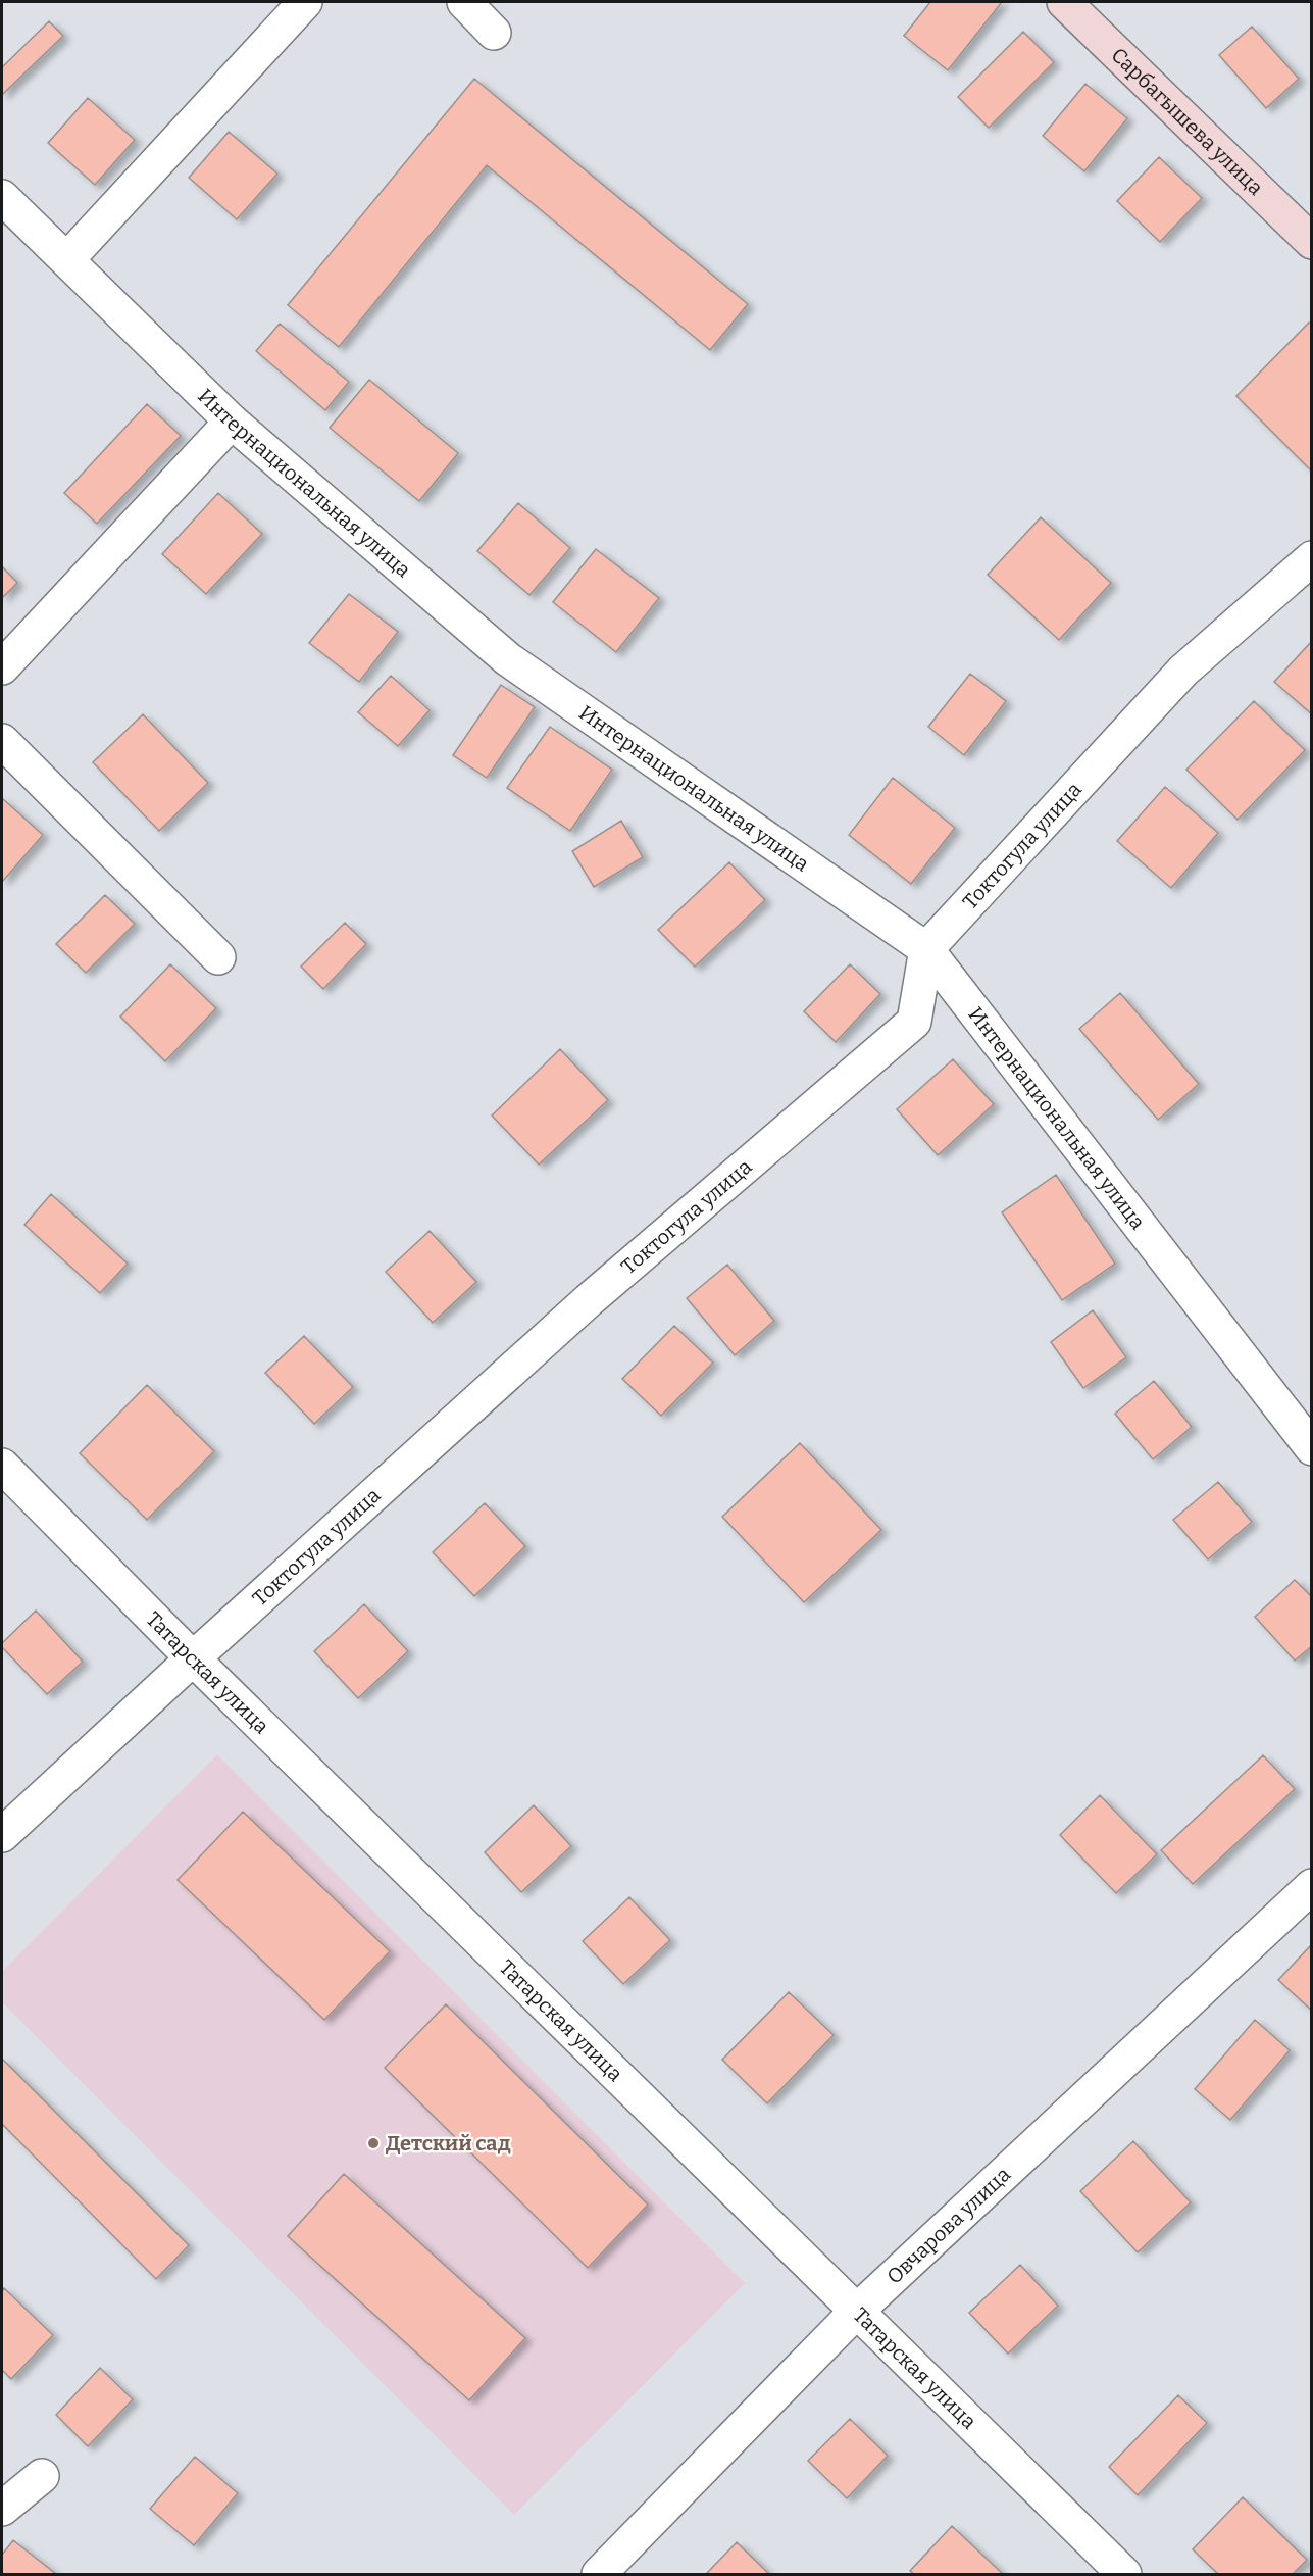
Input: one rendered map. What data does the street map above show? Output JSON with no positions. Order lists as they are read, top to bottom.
{
  "streets": {
    "street": [
      "Сарбагышева улица",
      "Интернациональная улица",
      "Токтогула улица",
      "Татарская улица",
      "Овчарова улица"
    ]
  },
  "crossings": [
    ["Интернациональная улица", "Токтогула улица"],
    ["Токтогула улица", "Татарская улица"],
    ["Татарская улица", "Овчарова улица"]
  ],
  "places": ["Детский сад"]
}
